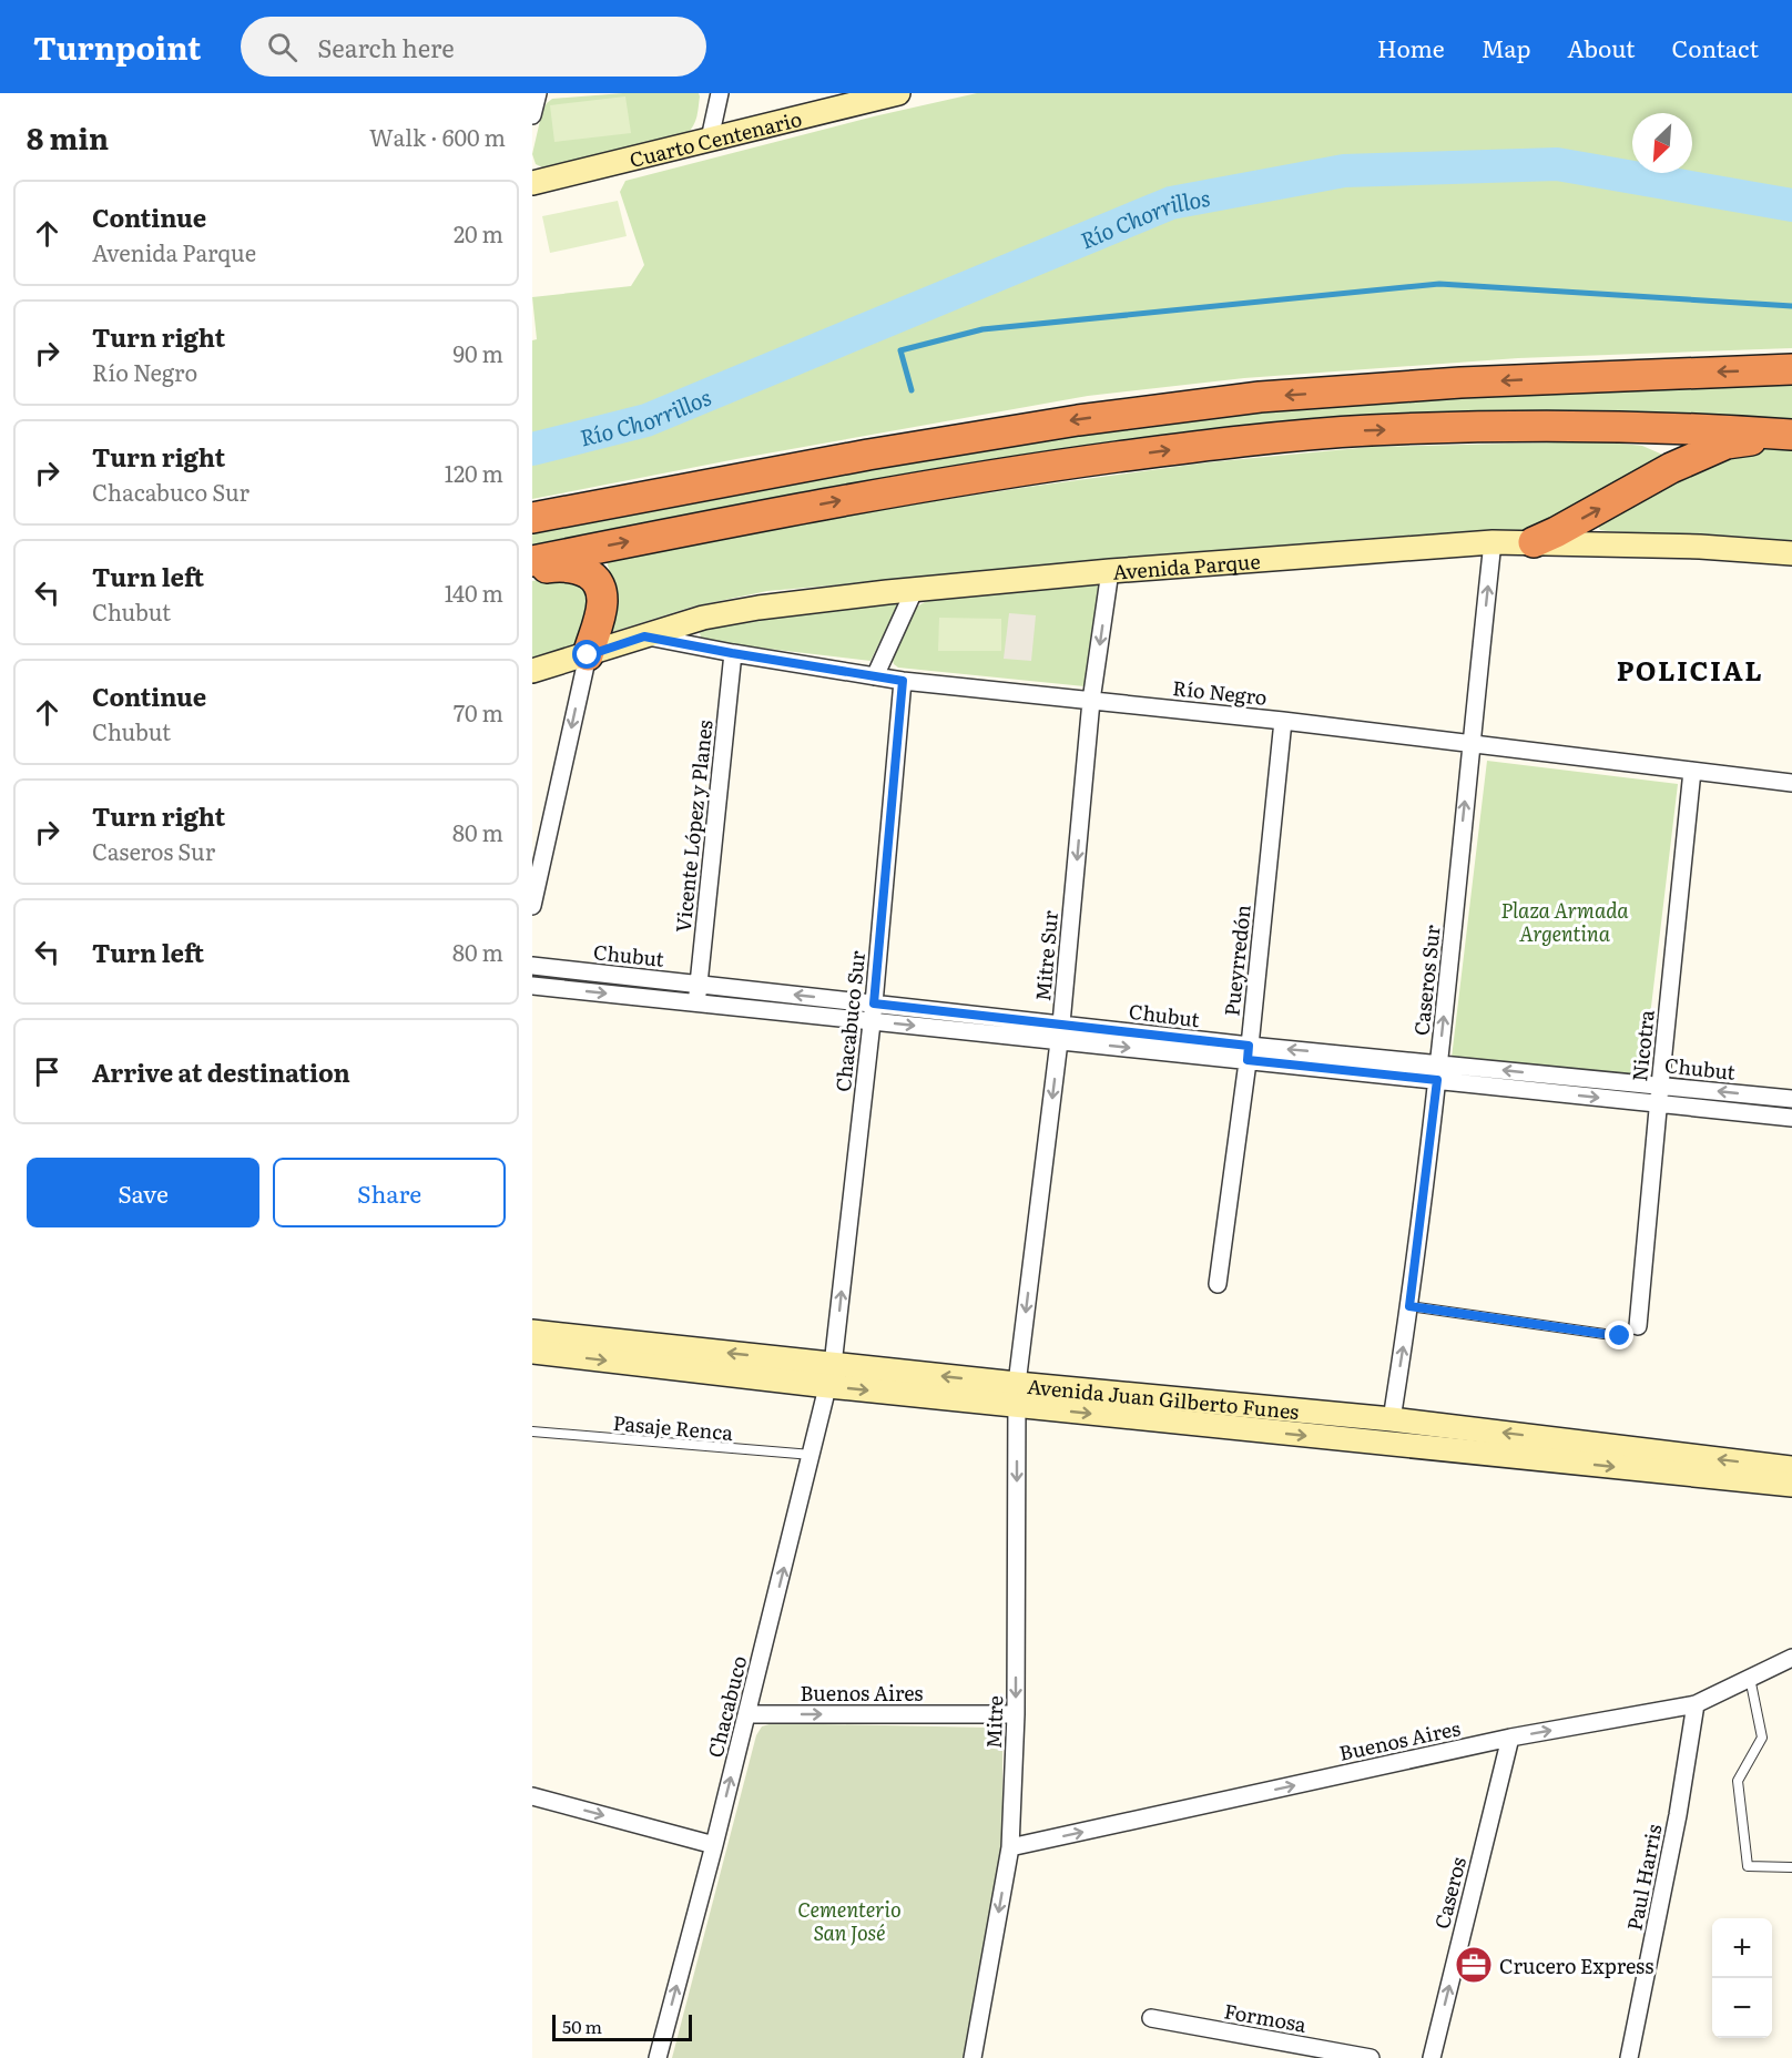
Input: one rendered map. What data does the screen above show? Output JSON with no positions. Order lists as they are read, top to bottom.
{
  "streets": {
    "main road": ["Cuarto Centenario", "Avenida Parque", "Avenida Juan Gilberto Funes"],
    "street": [
      "Río Negro",
      "Vicente López y Planes",
      "Chubut",
      "Mitre Sur",
      "Pueyrredón",
      "Caseros Sur",
      "Chacabuco Sur",
      "Nicotra",
      "Buenos Aires",
      "Chacabuco",
      "Mitre",
      "Paul Harris",
      "Caseros",
      "Formosa"
    ],
    "lane": ["Pasaje Renca"]
  },
  "crossings": [
    ["Avenida Parque", "Río Negro"],
    ["Avenida Parque", "Mitre Sur"],
    ["Avenida Parque", "Caseros Sur"],
    ["Río Negro", "Vicente López y Planes"],
    ["Río Negro", "Mitre Sur"],
    ["Río Negro", "Pueyrredón"],
    ["Río Negro", "Caseros Sur"],
    ["Río Negro", "Chacabuco Sur"],
    ["Río Negro", "Nicotra"],
    ["Vicente López y Planes", "Chubut"],
    ["Chubut", "Mitre Sur"],
    ["Chubut", "Pueyrredón"],
    ["Chubut", "Caseros Sur"],
    ["Chubut", "Chacabuco Sur"],
    ["Chubut", "Nicotra"],
    ["Mitre Sur", "Avenida Juan Gilberto Funes"],
    ["Mitre Sur", "Mitre"],
    ["Caseros Sur", "Avenida Juan Gilberto Funes"],
    ["Chacabuco Sur", "Avenida Juan Gilberto Funes"],
    ["Chacabuco Sur", "Chacabuco"],
    ["Avenida Juan Gilberto Funes", "Chacabuco"],
    ["Avenida Juan Gilberto Funes", "Mitre"],
    ["Pasaje Renca", "Chacabuco"],
    ["Buenos Aires", "Chacabuco"],
    ["Buenos Aires", "Mitre"],
    ["Buenos Aires", "Paul Harris"],
    ["Buenos Aires", "Caseros"]
  ],
  "one_way": [
    "Mitre Sur",
    "Caseros Sur",
    "Chacabuco Sur",
    "Buenos Aires",
    "Chacabuco",
    "Mitre",
    "Caseros"
  ],
  "districts": ["POLICIAL"],
  "water": ["Río Chorrillos"],
  "parks": ["Plaza Armada Argentina", "Cementerio San José"],
  "places": {
    "office": ["Crucero Express"]
  },
  "scale_bar": "50 m",
  "north": "bottom left",
  "page": {
    "header": "Turnpoint",
    "search": "Search here",
    "nav": [
      "Home",
      "Map",
      "About",
      "Contact"
    ],
    "heading": ["8 min", "Walk · 600 m"],
    "list": [
      ["Continue", "Avenida Parque", "20 m"],
      ["Turn right", "Río Negro", "90 m"],
      ["Turn right", "Chacabuco Sur", "120 m"],
      ["Turn left", "Chubut", "140 m"],
      ["Continue", "Chubut", "70 m"],
      ["Turn right", "Caseros Sur", "80 m"],
      ["Turn left", "80 m"],
      "Arrive at destination"
    ],
    "buttons": ["Save", "Share"],
    "map_buttons": ["+", "−"],
    "scale": "50 m"
  }
}
